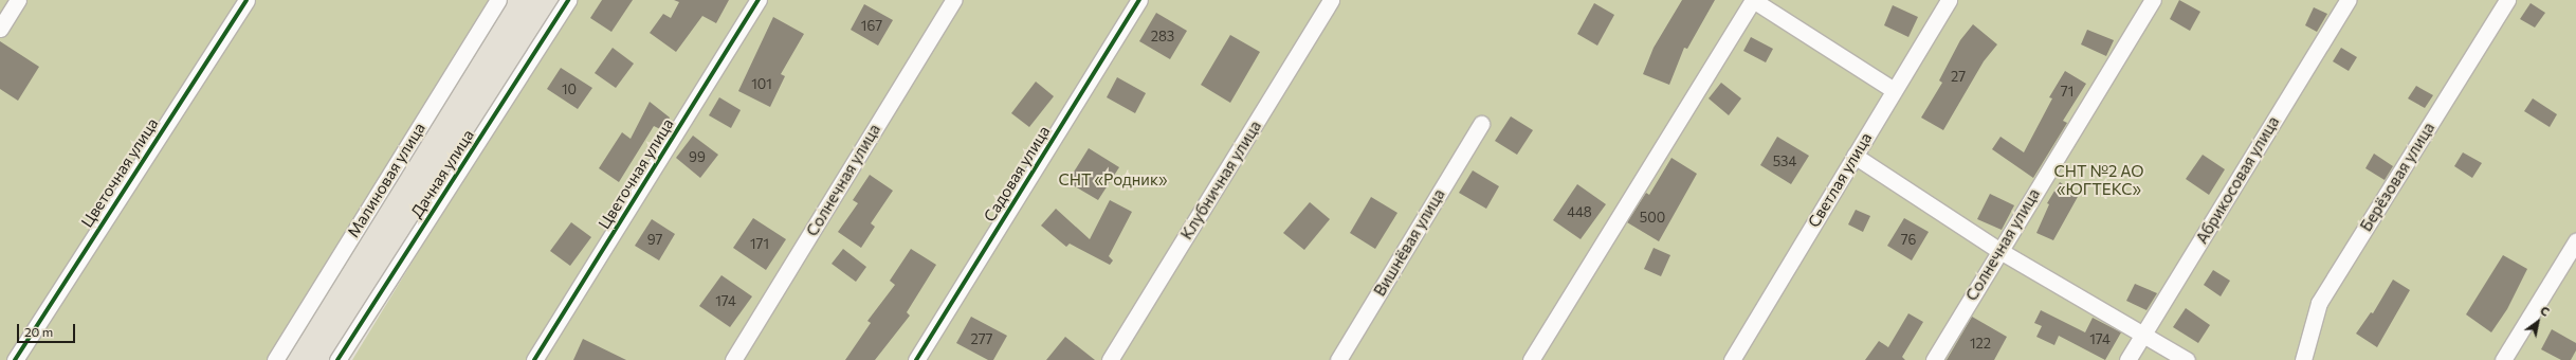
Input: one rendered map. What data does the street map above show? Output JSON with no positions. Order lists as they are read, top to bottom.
{
  "streets": {
    "street": [
      "Цветочная улица",
      "Дачная улица",
      "Садовая улица",
      "Берёзовая улица",
      "Малиновая улица",
      "Солнечная улица",
      "Клубничная улица",
      "Светлая улица",
      "Абрикосовая улица",
      "Вишнёвая улица"
    ]
  },
  "parks": ["СНТ №2 АО «ЮГТЕКС»", "СНТ «Родник»"],
  "house_numbers": [
    "167",
    "283",
    "27",
    "101",
    "10",
    "71",
    "99",
    "534",
    "448",
    "500",
    "97",
    "76",
    "171",
    "174",
    "277",
    "174",
    "122"
  ],
  "scale_bar": "20 m",
  "north": "top right"
}
